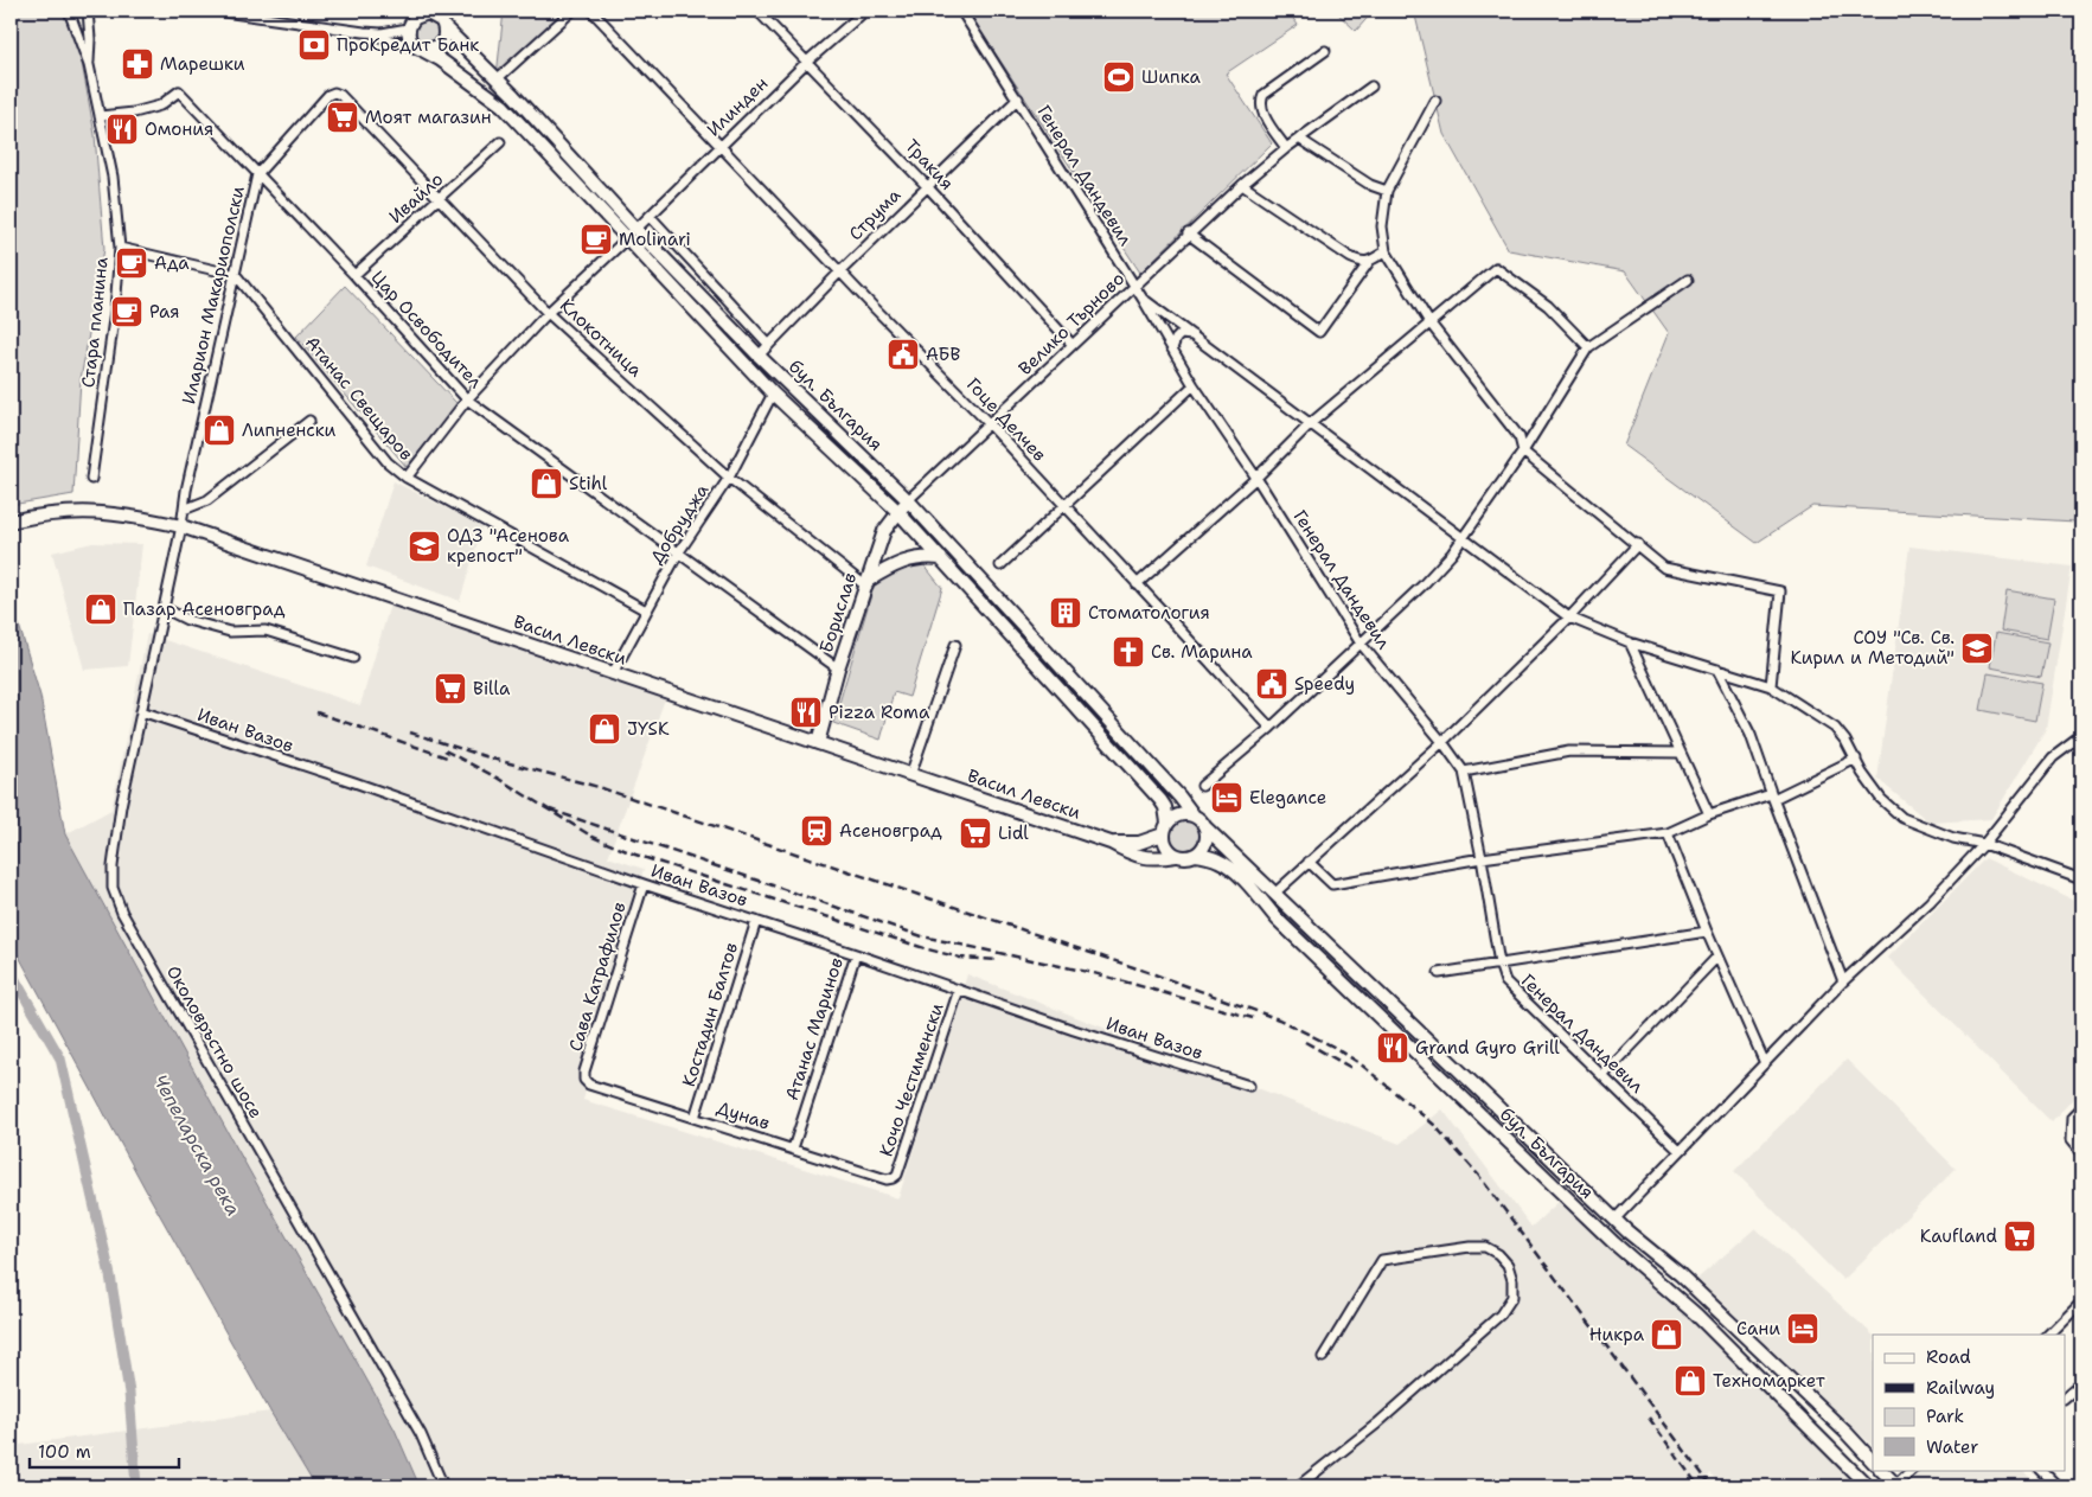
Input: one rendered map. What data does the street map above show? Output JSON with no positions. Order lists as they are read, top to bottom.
{
  "streets": {
    "main road": ["бул. България", "Борислав", "Васил Левски"],
    "street": [
      "Илинден",
      "Тракия",
      "Генерал Дандевил",
      "Ивайло",
      "Струма",
      "Иларион Макариополски",
      "Стара планина",
      "Велико Търново",
      "Цар Освободител",
      "Клокотница",
      "Атанас Свещаров",
      "Гоце Делчев",
      "Добруджа",
      "Иван Вазов",
      "Сава Катрафилов",
      "Костадин Балтов",
      "Атанас Маринов",
      "Околовръстно шосе",
      "Кочо Честименски",
      "Дунав"
    ]
  },
  "crossings": [
    ["Илинден", "Тракия"],
    ["Илинден", "бул. България"],
    ["Илинден", "Гоце Делчев"],
    ["Тракия", "Струма"],
    ["Тракия", "Велико Търново"],
    ["Генерал Дандевил", "Струма"],
    ["Генерал Дандевил", "Велико Търново"],
    ["Ивайло", "Цар Освободител"],
    ["Ивайло", "Клокотница"],
    ["Струма", "бул. България"],
    ["Струма", "Гоце Делчев"],
    ["Иларион Макариополски", "Цар Освободител"],
    ["Иларион Макариополски", "Клокотница"],
    ["Иларион Макариополски", "Атанас Свещаров"],
    ["Иларион Макариополски", "Васил Левски"],
    ["Иларион Макариополски", "Околовръстно шосе"],
    ["Стара планина", "Цар Освободител"],
    ["Велико Търново", "бул. България"],
    ["Велико Търново", "Гоце Делчев"],
    ["Велико Търново", "Борислав"],
    ["Цар Освободител", "Добруджа"],
    ["Цар Освободител", "Борислав"],
    ["Клокотница", "Добруджа"],
    ["Клокотница", "Борислав"],
    ["Атанас Свещаров", "Добруджа"],
    ["бул. България", "Добруджа"],
    ["бул. България", "Борислав"],
    ["бул. България", "Васил Левски"],
    ["Добруджа", "Васил Левски"],
    ["Борислав", "Васил Левски"],
    ["Васил Левски", "Околовръстно шосе"],
    ["Иван Вазов", "Сава Катрафилов"],
    ["Иван Вазов", "Костадин Балтов"],
    ["Иван Вазов", "Атанас Маринов"],
    ["Иван Вазов", "Околовръстно шосе"],
    ["Иван Вазов", "Кочо Честименски"],
    ["Сава Катрафилов", "Дунав"],
    ["Костадин Балтов", "Дунав"],
    ["Атанас Маринов", "Дунав"],
    ["Кочо Честименски", "Дунав"]
  ],
  "water": ["Чепеларска река"],
  "places": {
    "bank": ["ПроКредит Банк"],
    "pharmacy": ["Марешки"],
    "sports": ["Шипка"],
    "supermarket": [
      "Моят магазин",
      "Billa",
      "Lidl",
      "Kaufland"
    ],
    "restaurant": ["Омония", "Pizza Roma", "Grand Gyro Grill"],
    "cafe": ["Molinari", "Ада", "Рая"],
    "public building": ["АБВ", "Speedy"],
    "shop": [
      "Липненски",
      "Stihl",
      "Пазар Асеновград",
      "JYSK",
      "Никра",
      "Техномаркет"
    ],
    "school or university": ["ОДЗ \"Асенова крепост\"", "СОУ \"Св. Св. Кирил и Методий\""],
    "building": ["Стоматология"],
    "church": ["Св. Марина"],
    "hotel": ["Elegance", "Сани"],
    "station": ["Асеновград"]
  },
  "legend": [
    "Road",
    "Railway",
    "Park",
    "Water"
  ],
  "scale_bar": "100 m"
}
